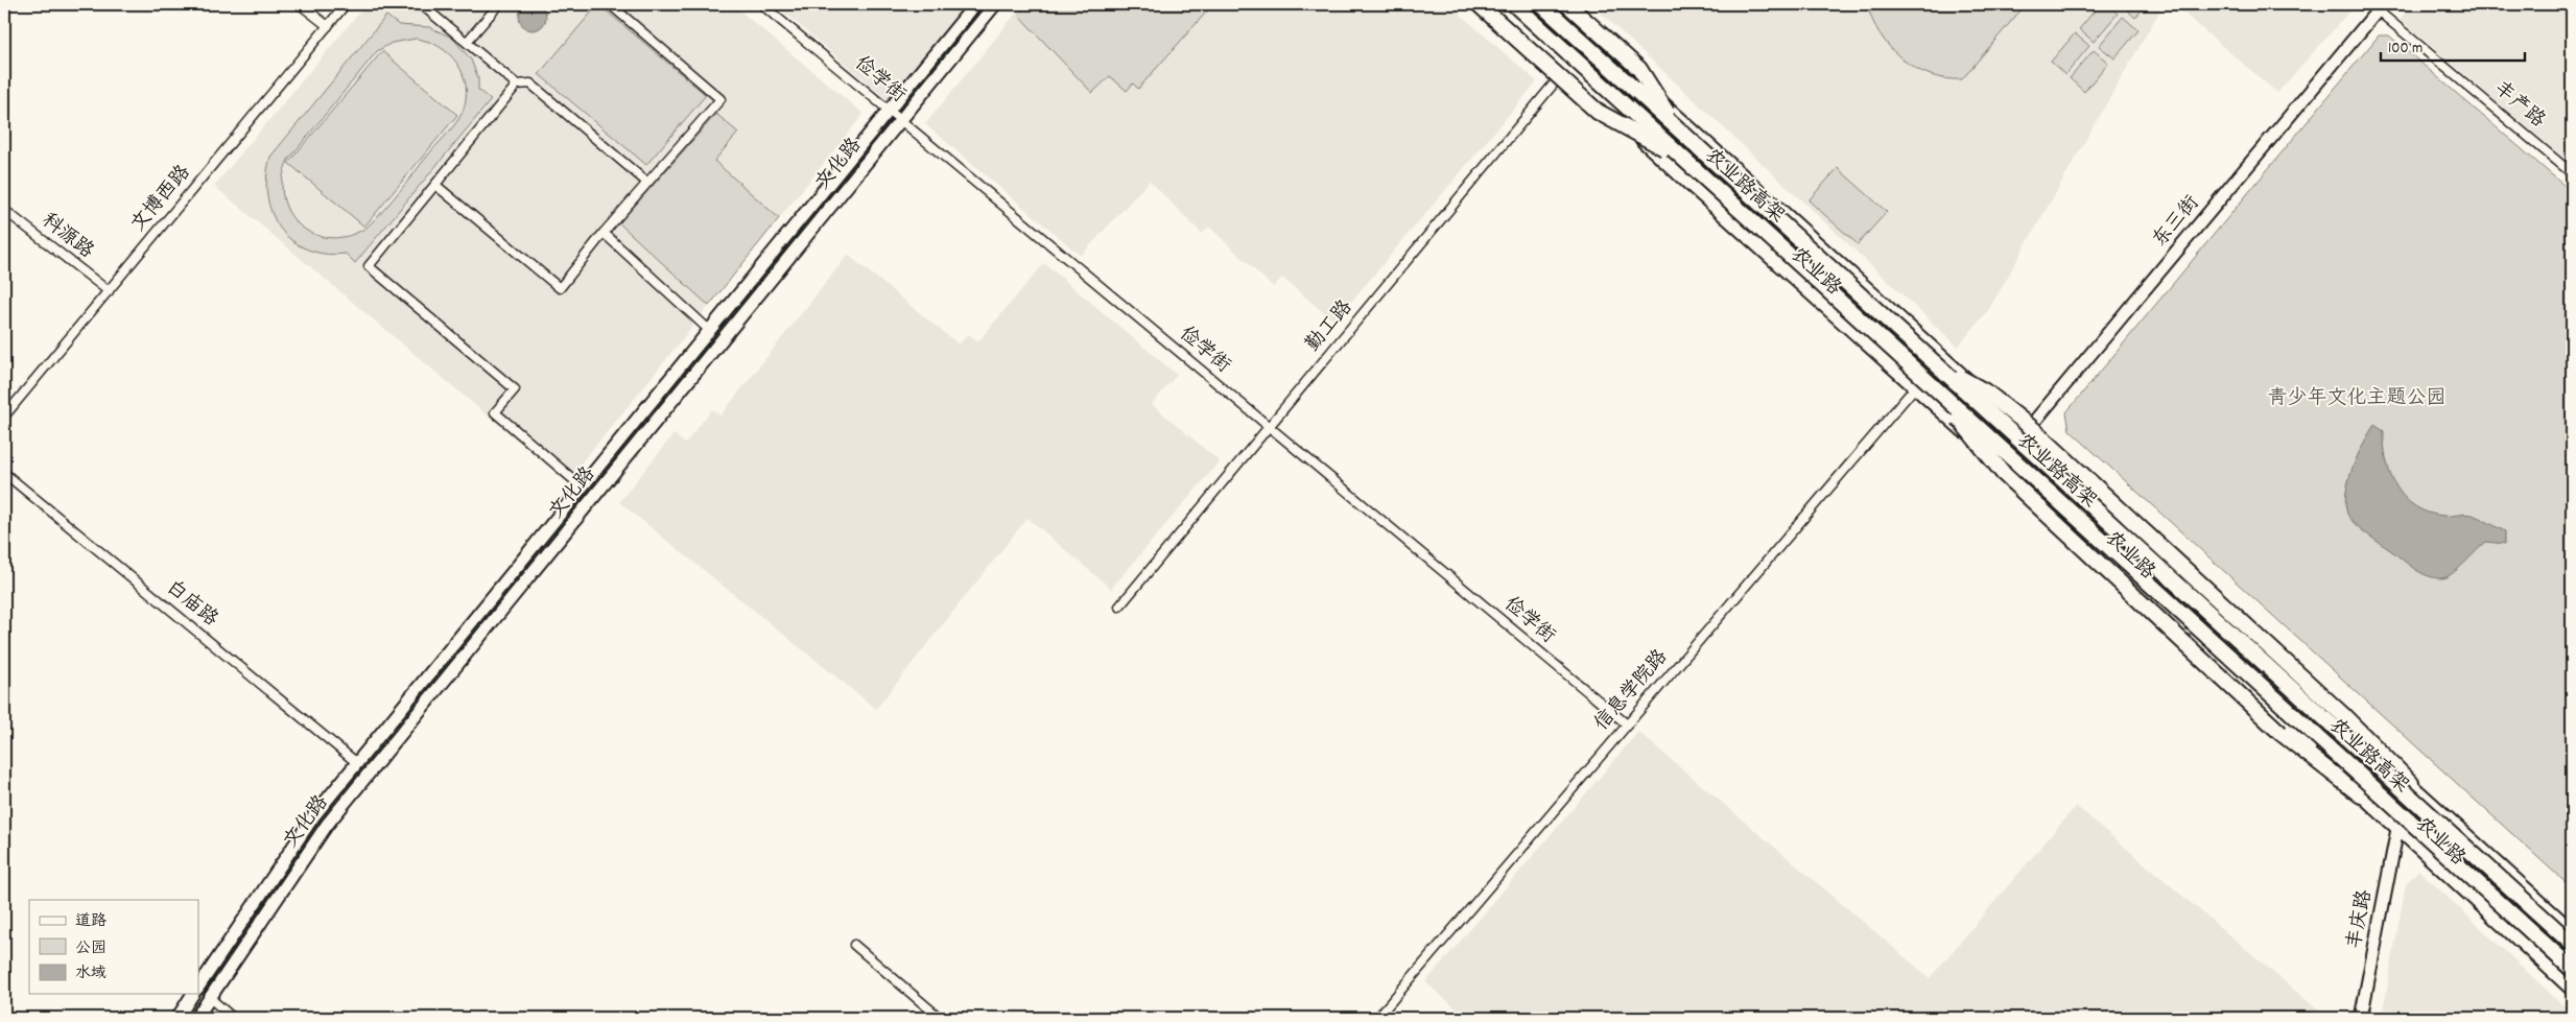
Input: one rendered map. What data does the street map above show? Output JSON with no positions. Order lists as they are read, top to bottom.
{
  "streets": {
    "highway": ["农业路高架"],
    "street": [
      "俭学街",
      "丰产路",
      "文化路",
      "文博西路",
      "东三街",
      "科源路",
      "农业路",
      "勤工路",
      "白庙路",
      "信息学院路",
      "丰庆路"
    ]
  },
  "crossings": [
    ["俭学街", "文化路"],
    ["俭学街", "勤工路"],
    ["俭学街", "信息学院路"],
    ["丰产路", "东三街"],
    ["文化路", "白庙路"],
    ["文博西路", "科源路"],
    ["东三街", "农业路"],
    ["农业路", "勤工路"],
    ["农业路", "信息学院路"],
    ["农业路", "丰庆路"]
  ],
  "parks": ["青少年文化主题公园"],
  "legend": ["道路", "公园", "水域"],
  "scale_bar": "100 m"
}
